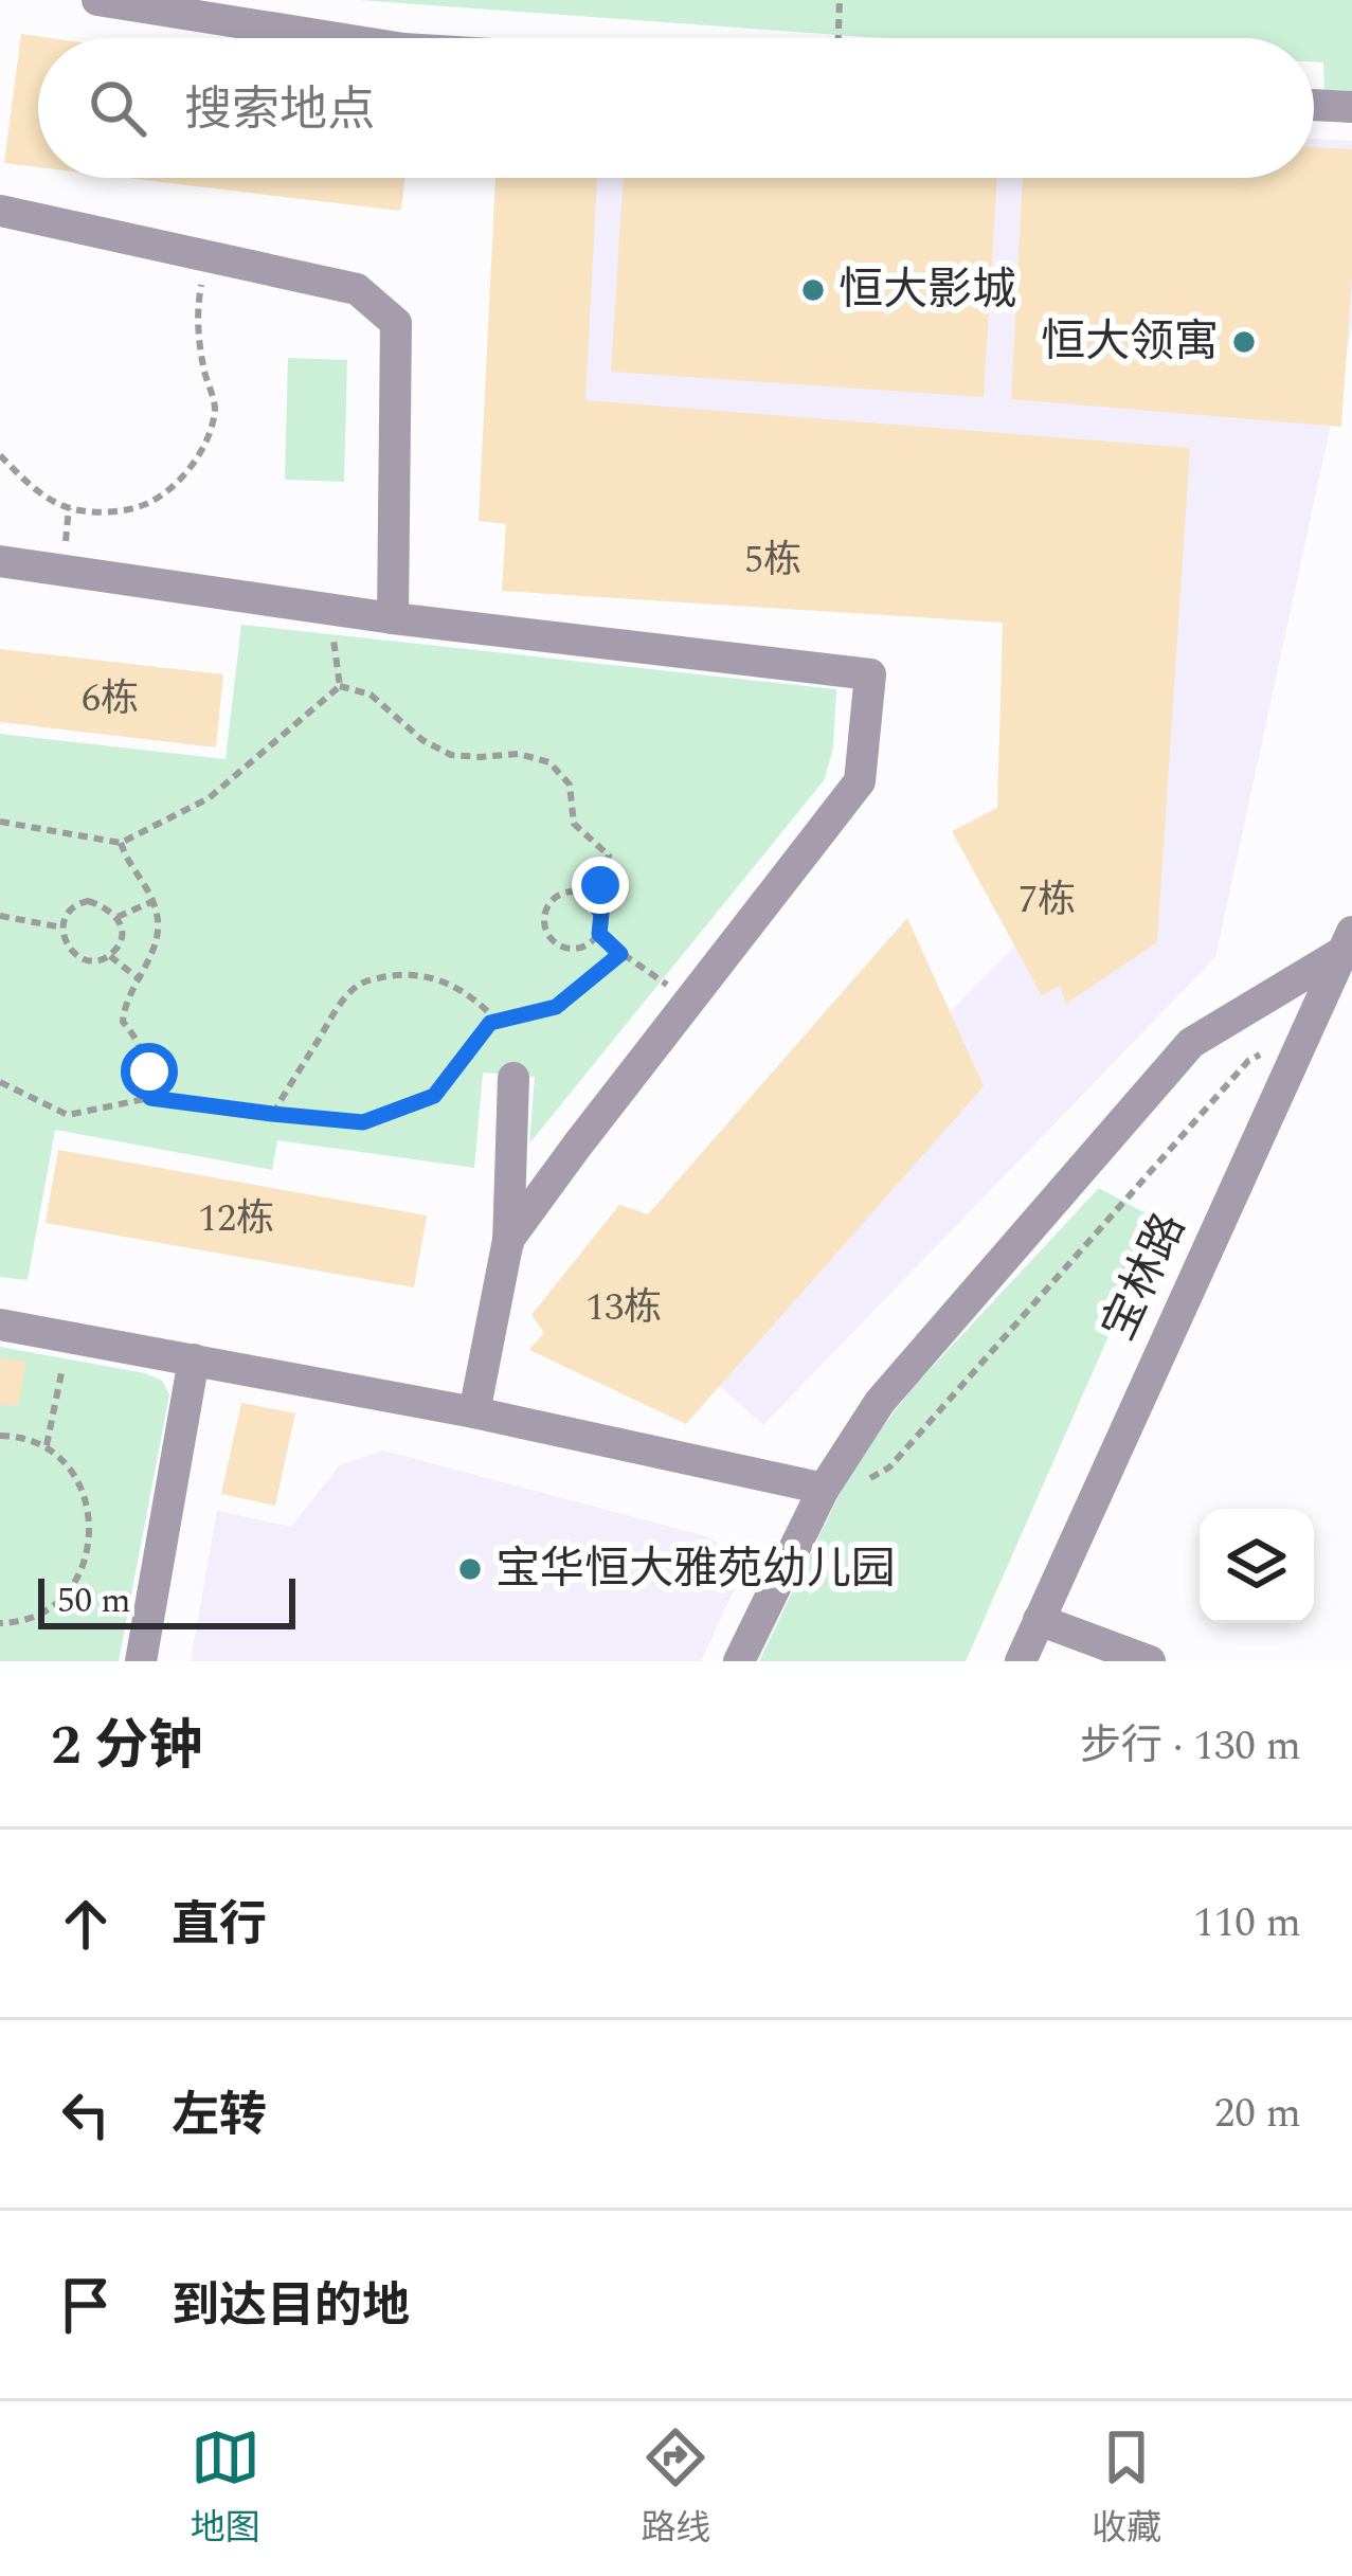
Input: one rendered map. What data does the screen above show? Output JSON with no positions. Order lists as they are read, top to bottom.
{
  "streets": {
    "street": ["宝林路"]
  },
  "places": ["恒大影城", "恒大领寓", "宝华恒大雅苑幼儿园"],
  "house_numbers": [
    "5栋",
    "6栋",
    "7栋",
    "12栋",
    "13栋"
  ],
  "scale_bar": "50 m",
  "page": {
    "search": "搜索地点",
    "scale": "50 m",
    "heading": ["2 分钟", "步行 · 130 m"],
    "list": [
      ["直行", "110 m"],
      ["左转", "20 m"],
      "到达目的地"
    ],
    "nav": ["地图", "路线", "收藏"]
  }
}
